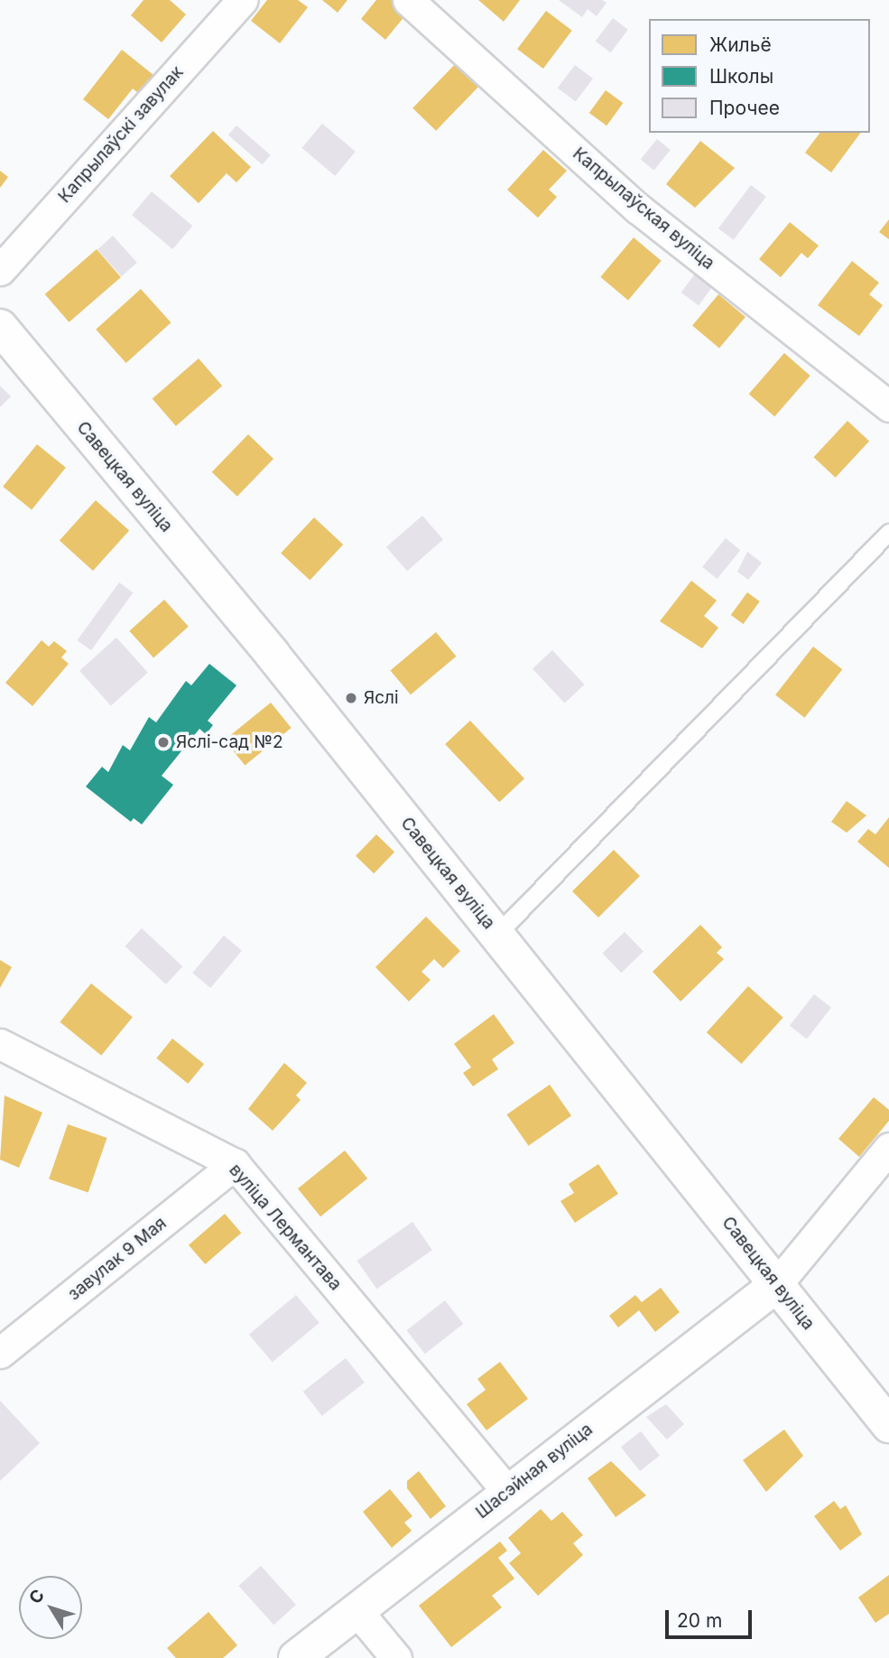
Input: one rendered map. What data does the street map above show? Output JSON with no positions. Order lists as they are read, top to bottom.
{
  "streets": {
    "main road": ["Савецкая вуліца", "Шасэйная вуліца"],
    "street": [
      "Капрылаўскі завулак",
      "Капрылаўская вуліца",
      "вуліца Лермантава",
      "завулак 9 Мая"
    ]
  },
  "crossings": [
    ["Савецкая вуліца", "Шасэйная вуліца"],
    ["вуліца Лермантава", "завулак 9 Мая"],
    ["вуліца Лермантава", "Шасэйная вуліца"]
  ],
  "places": ["Яслі", "Яслі-сад №2"],
  "legend": ["Жильё", "Школы", "Прочее"],
  "scale_bar": "20 m",
  "north": "top left"
}
